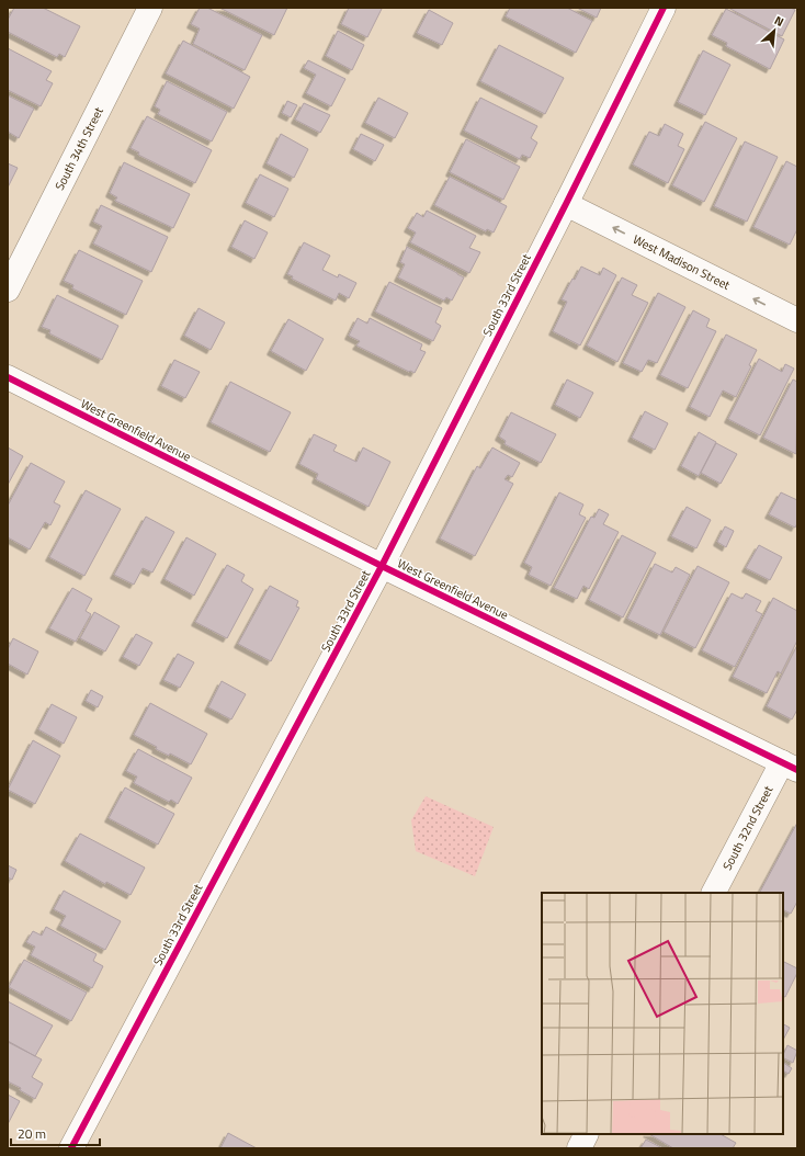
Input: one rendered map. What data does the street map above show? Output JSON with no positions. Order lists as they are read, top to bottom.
{
  "streets": {
    "street": [
      "South 34th Street",
      "West Madison Street",
      "South 33rd Street",
      "West Greenfield Avenue",
      "South 32nd Street"
    ]
  },
  "crossings": [
    ["West Madison Street", "South 33rd Street"],
    ["South 33rd Street", "West Greenfield Avenue"],
    ["West Greenfield Avenue", "South 32nd Street"]
  ],
  "one_way": ["West Madison Street"],
  "scale_bar": "20 m",
  "north": "top right"
}
